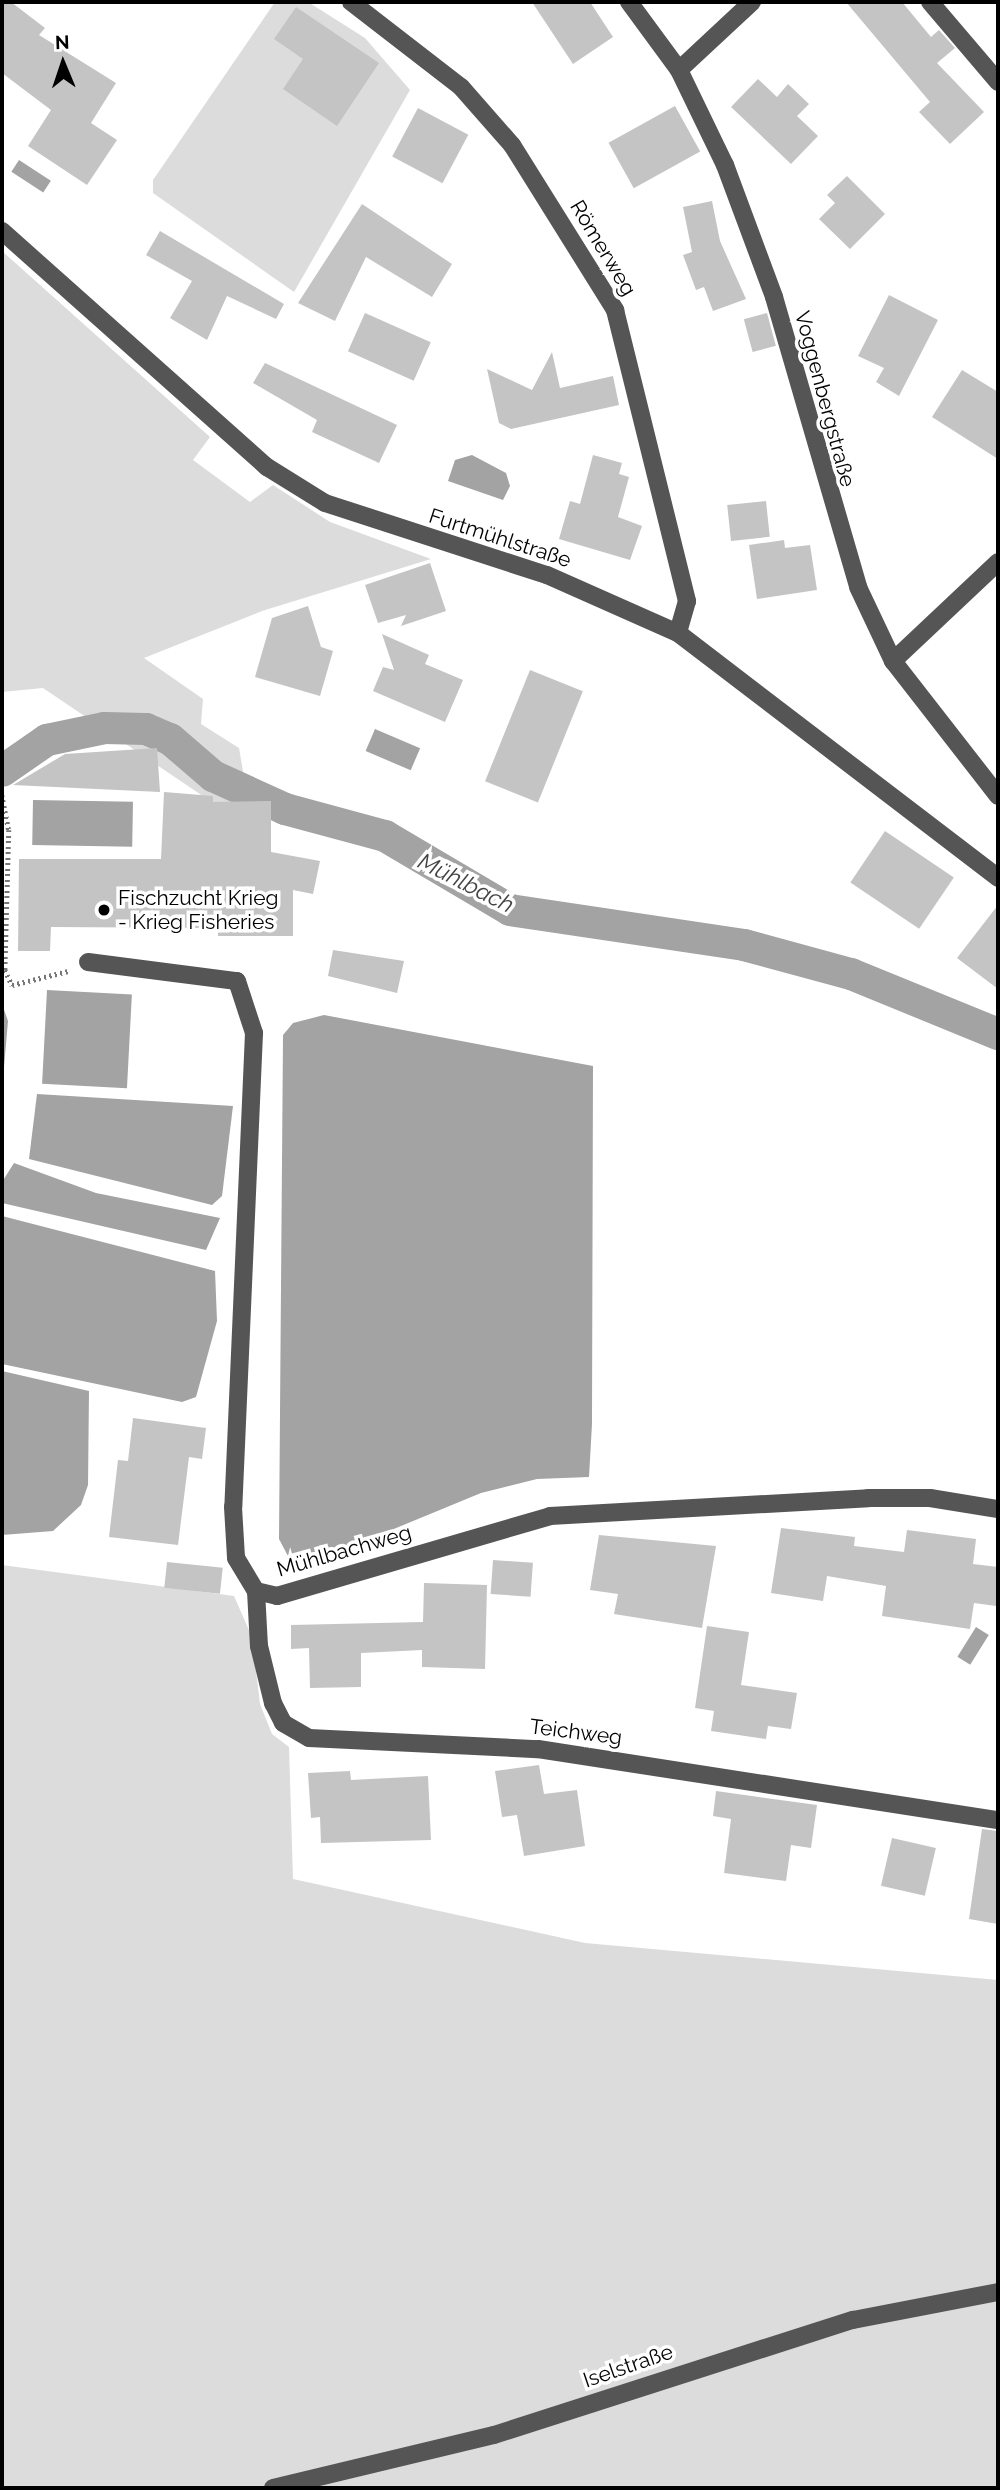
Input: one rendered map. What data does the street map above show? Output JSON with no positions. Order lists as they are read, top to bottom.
{
  "streets": {
    "street": [
      "Römerweg",
      "Voggenbergstraße",
      "Furtmühlstraße",
      "Mühlbachweg",
      "Teichweg",
      "Iselstraße"
    ]
  },
  "crossings": [
    ["Römerweg", "Furtmühlstraße"],
    ["Mühlbachweg", "Teichweg"]
  ],
  "water": ["Mühlbach"],
  "places": ["Fischzucht Krieg - Krieg Fisheries"],
  "north": "top"
}
